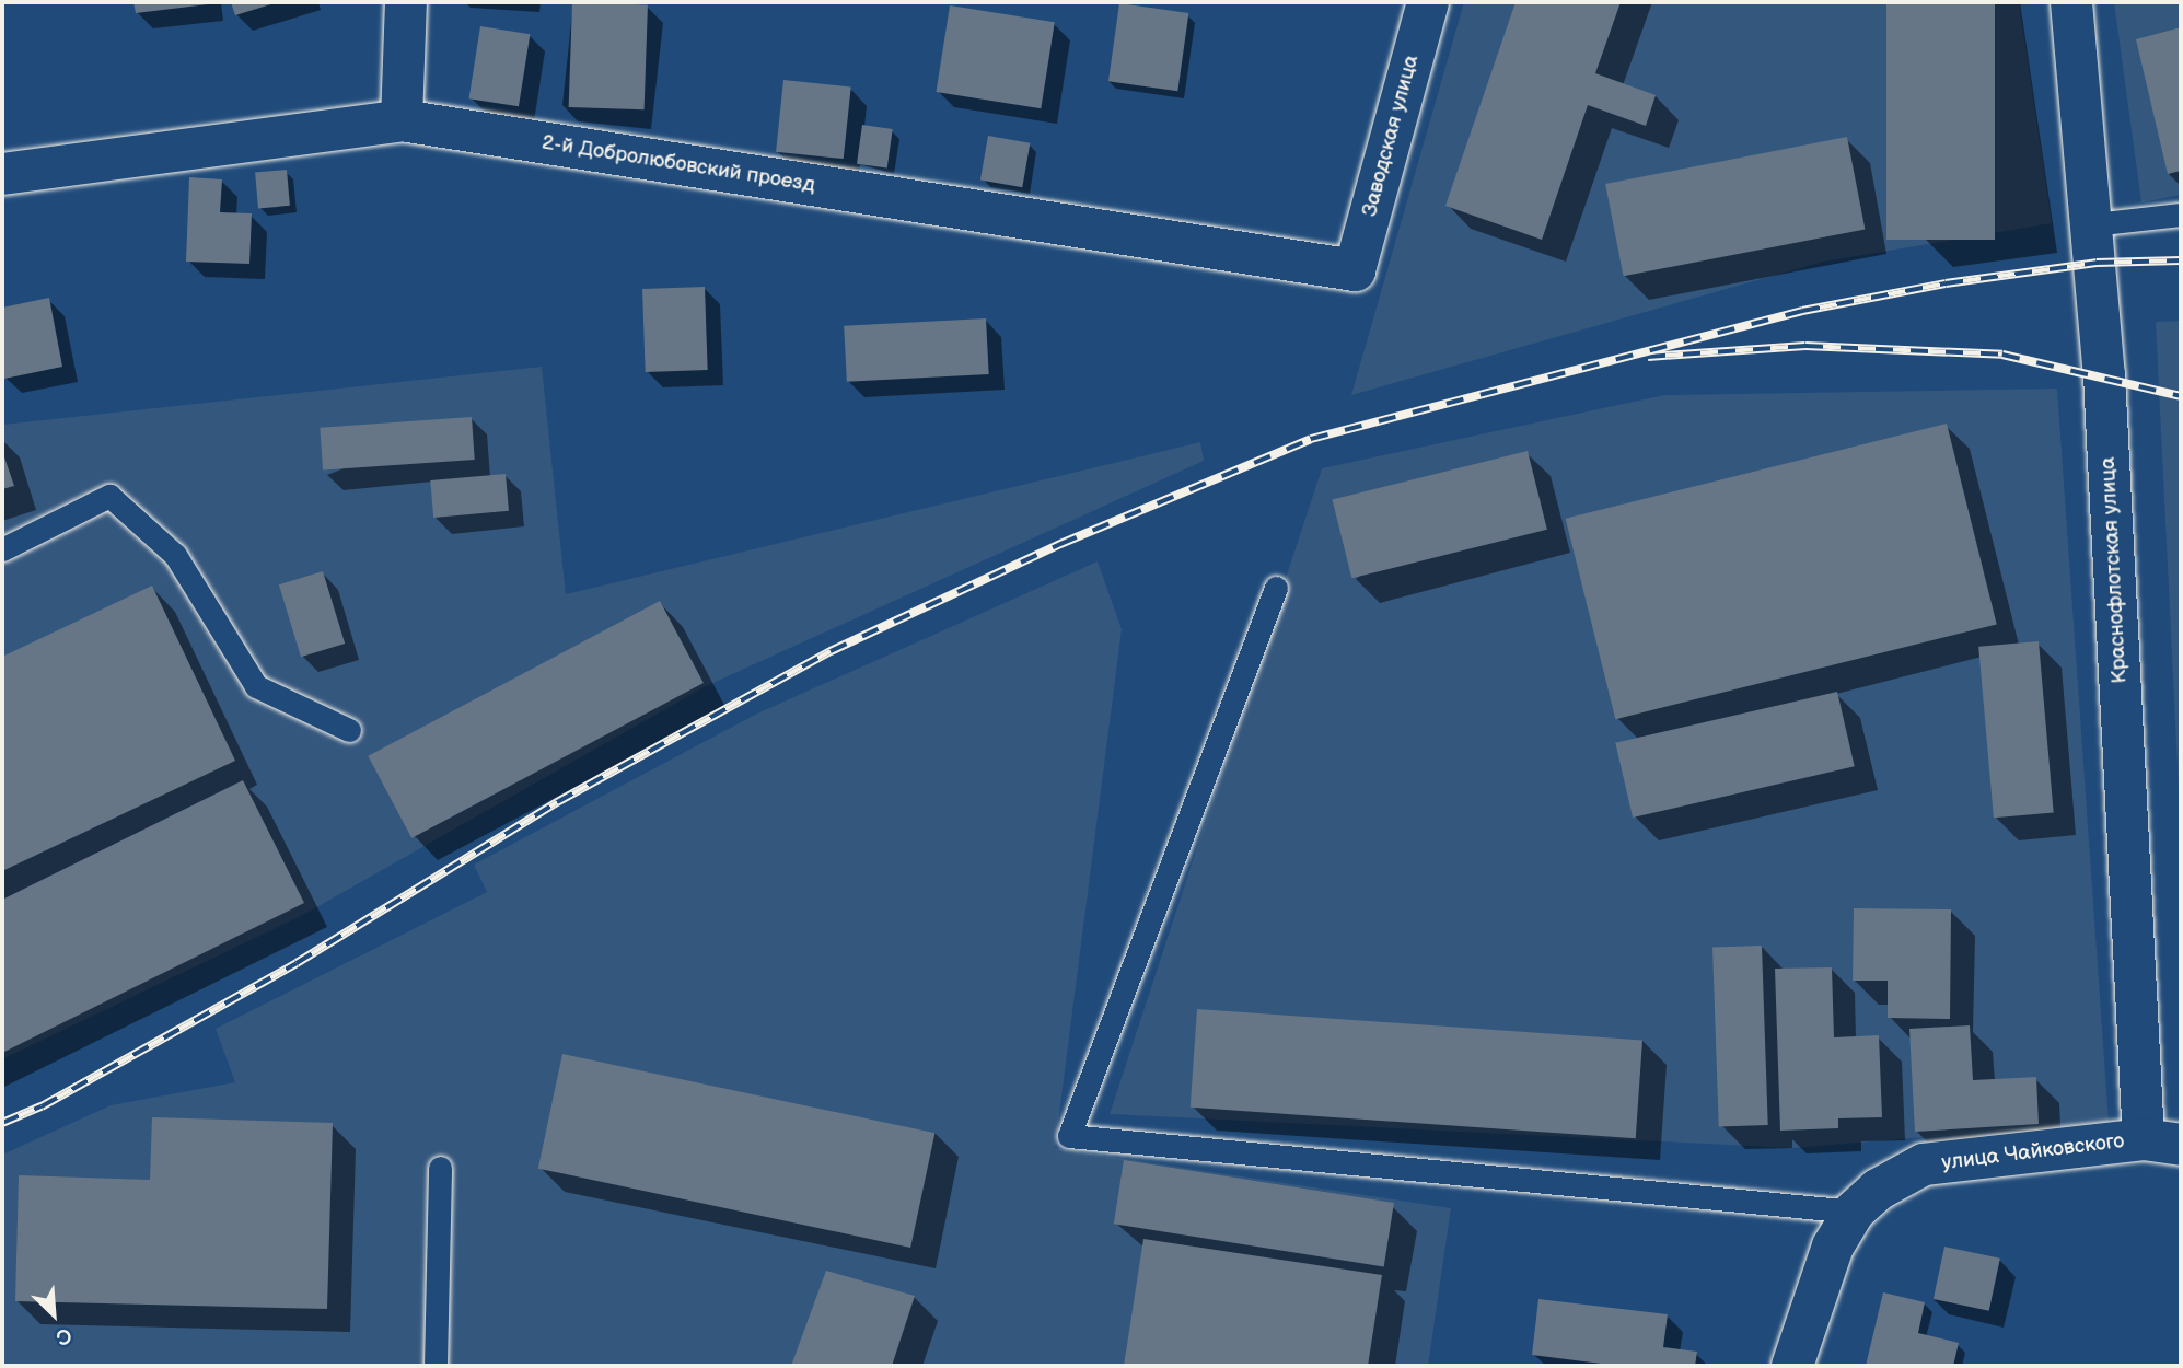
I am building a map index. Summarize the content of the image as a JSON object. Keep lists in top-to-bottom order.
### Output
{
  "streets": {
    "street": [
      "Заводская улица",
      "2-й Добролюбовский проезд",
      "Краснофлотская улица",
      "улица Чайковского"
    ]
  },
  "crossings": [
    ["Заводская улица", "2-й Добролюбовский проезд"],
    ["Краснофлотская улица", "улица Чайковского"]
  ],
  "north": "bottom right"
}
